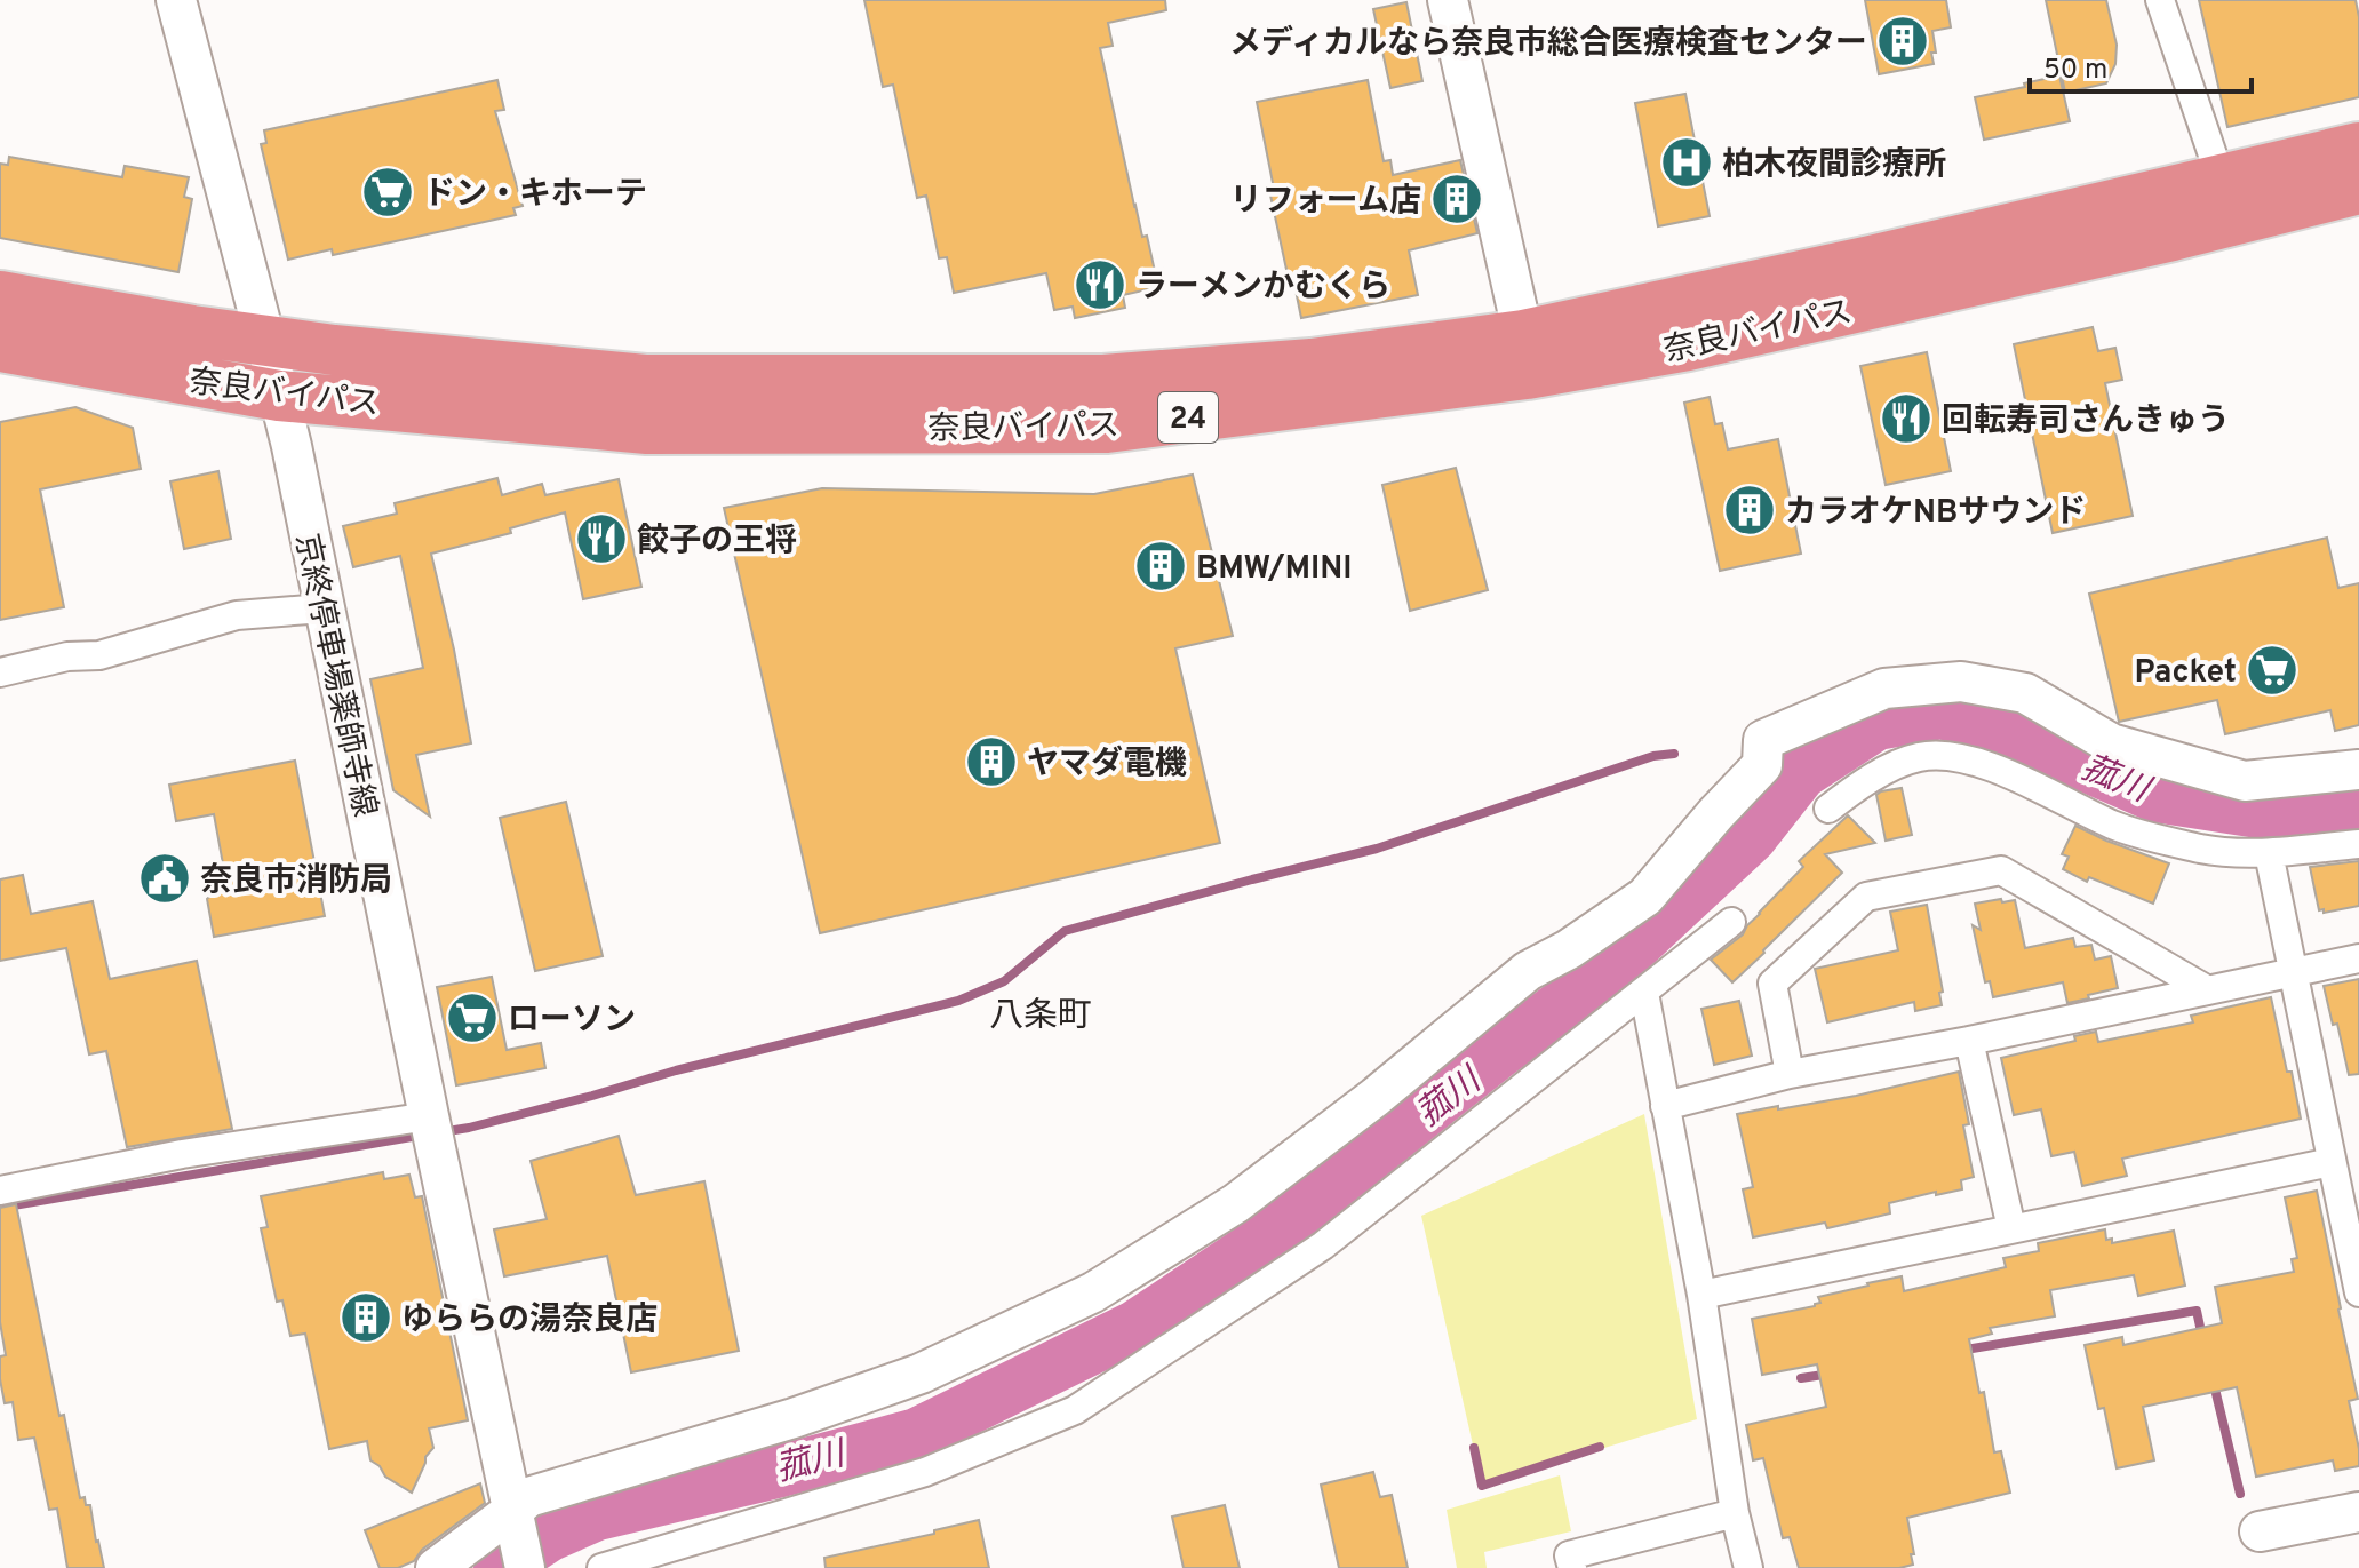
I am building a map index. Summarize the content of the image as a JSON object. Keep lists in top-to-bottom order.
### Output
{
  "streets": {
    "highway": ["奈良バイパス", "24"],
    "street": ["京終停車場薬師寺線"]
  },
  "crossings": [
    ["奈良バイパス", "京終停車場薬師寺線"]
  ],
  "districts": ["八条町"],
  "water": ["菰川"],
  "places": {
    "building": [
      "メディカルなら奈良市総合医療検査センター",
      "リフォーム店",
      "カラオケNBサウンド",
      "BMW/MINI",
      "ヤマダ電機",
      "ゆららの湯奈良店"
    ],
    "hospital": ["柏木夜間診療所"],
    "supermarket": ["ドン・キホーテ", "Packet", "ローソン"],
    "restaurant": ["ラーメンかむくら", "回転寿司さんきゅう", "餃子の王将"],
    "public building": ["奈良市消防局"]
  },
  "scale_bar": "50 m"
}
